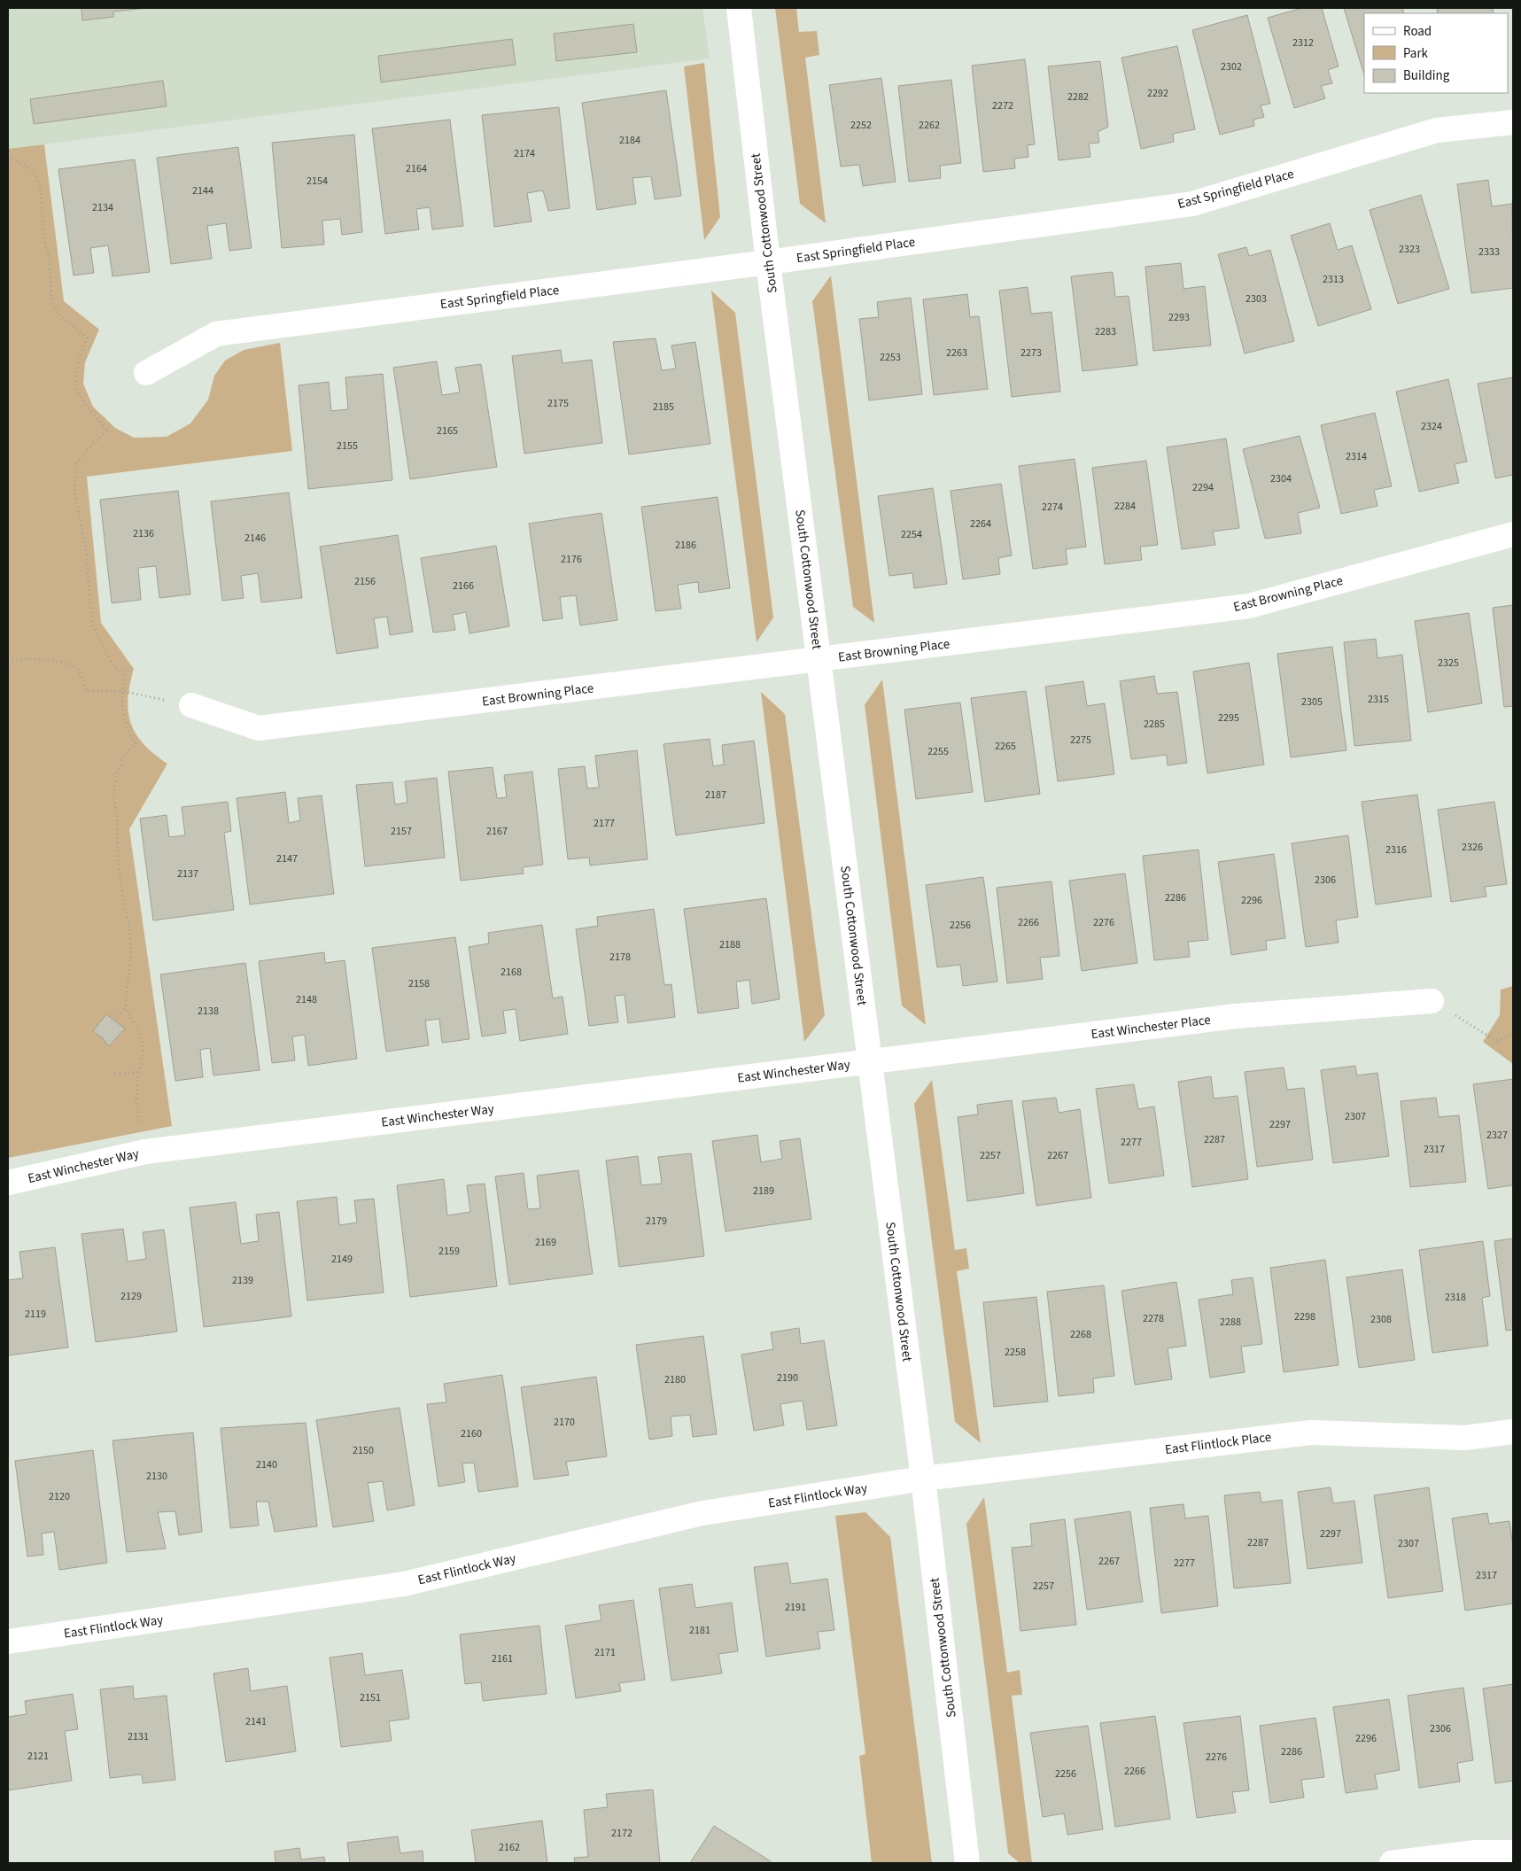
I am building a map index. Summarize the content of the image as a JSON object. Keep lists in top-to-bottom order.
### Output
{
  "streets": {
    "street": [
      "East Springfield Place",
      "South Cottonwood Street",
      "East Browning Place",
      "East Winchester Place",
      "East Winchester Way",
      "East Flintlock Place",
      "East Flintlock Way"
    ]
  },
  "crossings": [
    ["East Springfield Place", "South Cottonwood Street"],
    ["South Cottonwood Street", "East Browning Place"],
    ["South Cottonwood Street", "East Winchester Place"],
    ["South Cottonwood Street", "East Winchester Way"],
    ["South Cottonwood Street", "East Flintlock Place"],
    ["South Cottonwood Street", "East Flintlock Way"],
    ["East Winchester Place", "East Winchester Way"],
    ["East Flintlock Place", "East Flintlock Way"]
  ],
  "house_numbers": [
    "2312",
    "2302",
    "2292",
    "2282",
    "2272",
    "2252",
    "2262",
    "2184",
    "2174",
    "2164",
    "2154",
    "2144",
    "2134",
    "2323",
    "2333",
    "2313",
    "2303",
    "2293",
    "2283",
    "2263",
    "2273",
    "2253",
    "2175",
    "2185",
    "2324",
    "2165",
    "2155",
    "2314",
    "2304",
    "2294",
    "2284",
    "2274",
    "2264",
    "2136",
    "2254",
    "2146",
    "2186",
    "2176",
    "2156",
    "2166",
    "2325",
    "2315",
    "2305",
    "2295",
    "2285",
    "2275",
    "2265",
    "2255",
    "2187",
    "2177",
    "2157",
    "2167",
    "2326",
    "2316",
    "2147",
    "2137",
    "2306",
    "2286",
    "2296",
    "2266",
    "2276",
    "2256",
    "2188",
    "2178",
    "2168",
    "2158",
    "2148",
    "2138",
    "2307",
    "2297",
    "2327",
    "2287",
    "2277",
    "2317",
    "2257",
    "2267",
    "2189",
    "2179",
    "2169",
    "2159",
    "2149",
    "2139",
    "2129",
    "2318",
    "2119",
    "2298",
    "2278",
    "2308",
    "2288",
    "2268",
    "2258",
    "2190",
    "2180",
    "2170",
    "2160",
    "2150",
    "2140",
    "2130",
    "2120",
    "2297",
    "2287",
    "2307",
    "2267",
    "2277",
    "2317",
    "2257",
    "2191",
    "2181",
    "2171",
    "2161",
    "2151",
    "2141",
    "2306",
    "2131",
    "2296",
    "2286",
    "2121",
    "2276",
    "2266",
    "2256",
    "2172",
    "2162"
  ],
  "legend": ["Road", "Park", "Building"]
}
